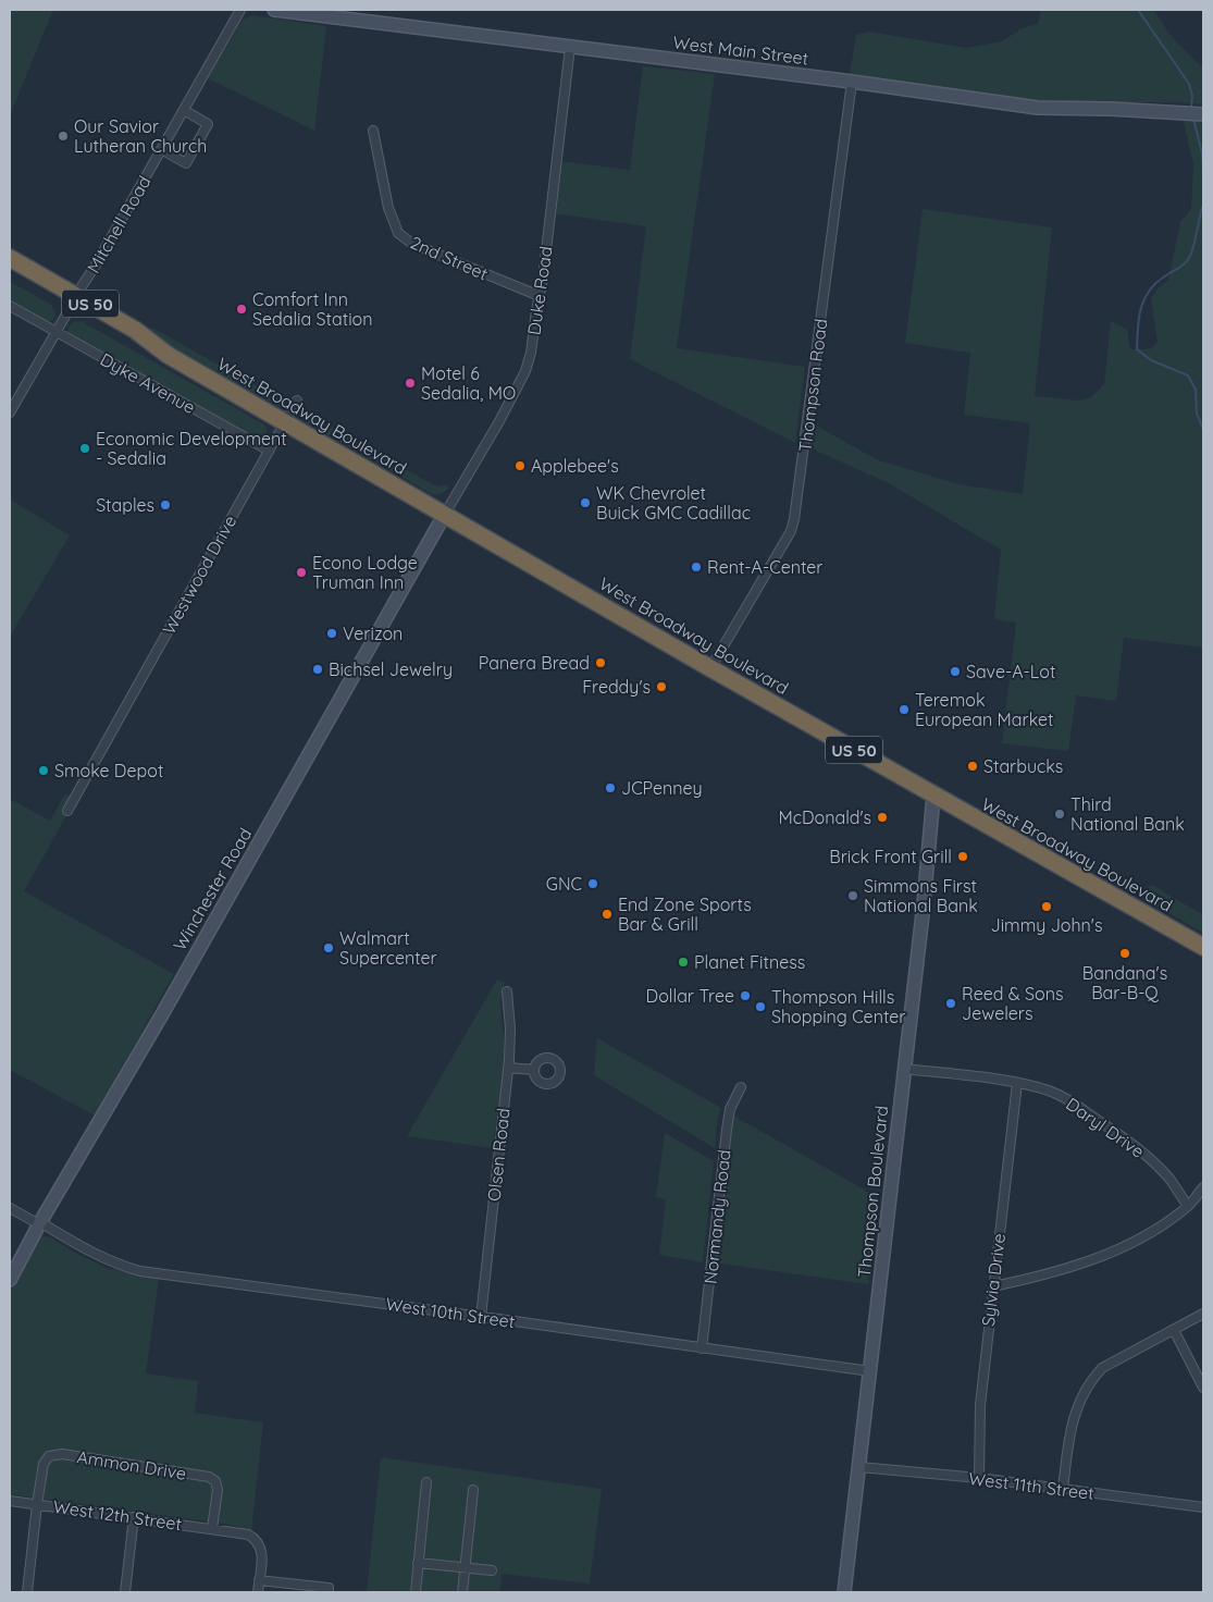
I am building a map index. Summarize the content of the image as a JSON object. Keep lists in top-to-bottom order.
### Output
{
  "streets": {
    "highway": ["US 50", "West Broadway Boulevard"],
    "main road": ["West Main Street", "Winchester Road", "Thompson Boulevard"],
    "street": [
      "Mitchell Road",
      "2nd Street",
      "Duke Road",
      "Dyke Avenue",
      "Thompson Road",
      "Westwood Drive",
      "Daryl Drive",
      "Olsen Road",
      "Normandy Road",
      "Sylvia Drive",
      "West 10th Street",
      "Ammon Drive",
      "West 11th Street",
      "West 12th Street"
    ]
  },
  "crossings": [
    ["West Main Street", "Duke Road"],
    ["West Main Street", "Thompson Road"],
    ["Mitchell Road", "Dyke Avenue"],
    ["Mitchell Road", "West Broadway Boulevard"],
    ["2nd Street", "Duke Road"],
    ["Duke Road", "West Broadway Boulevard"],
    ["Duke Road", "Winchester Road"],
    ["Dyke Avenue", "Westwood Drive"],
    ["Thompson Road", "West Broadway Boulevard"],
    ["West Broadway Boulevard", "Westwood Drive"],
    ["West Broadway Boulevard", "Winchester Road"],
    ["West Broadway Boulevard", "Thompson Boulevard"],
    ["Winchester Road", "West 10th Street"],
    ["Daryl Drive", "Thompson Boulevard"],
    ["Daryl Drive", "Sylvia Drive"],
    ["Olsen Road", "West 10th Street"],
    ["Thompson Boulevard", "West 10th Street"],
    ["Thompson Boulevard", "West 11th Street"],
    ["Normandy Road", "West 10th Street"],
    ["Sylvia Drive", "West 11th Street"],
    ["Ammon Drive", "West 12th Street"]
  ],
  "places": [
    "Our Savior Lutheran Church",
    "Comfort Inn Sedalia Station",
    "Motel 6 Sedalia, MO",
    "Economic Development - Sedalia",
    "Applebee's",
    "WK Chevrolet Buick GMC Cadillac",
    "Staples",
    "Rent-A-Center",
    "Econo Lodge Truman Inn",
    "Verizon",
    "Panera Bread",
    "Bichsel Jewelry",
    "Save-A-Lot",
    "Freddy's",
    "Teremok European Market",
    "Starbucks",
    "Smoke Depot",
    "JCPenney",
    "Third National Bank",
    "McDonald's",
    "Brick Front Grill",
    "GNC",
    "Simmons First National Bank",
    "Jimmy John's",
    "End Zone Sports Bar & Grill",
    "Walmart Supercenter",
    "Bandana's Bar-B-Q",
    "Planet Fitness",
    "Dollar Tree",
    "Reed & Sons Jewelers",
    "Thompson Hills Shopping Center"
  ]
}
